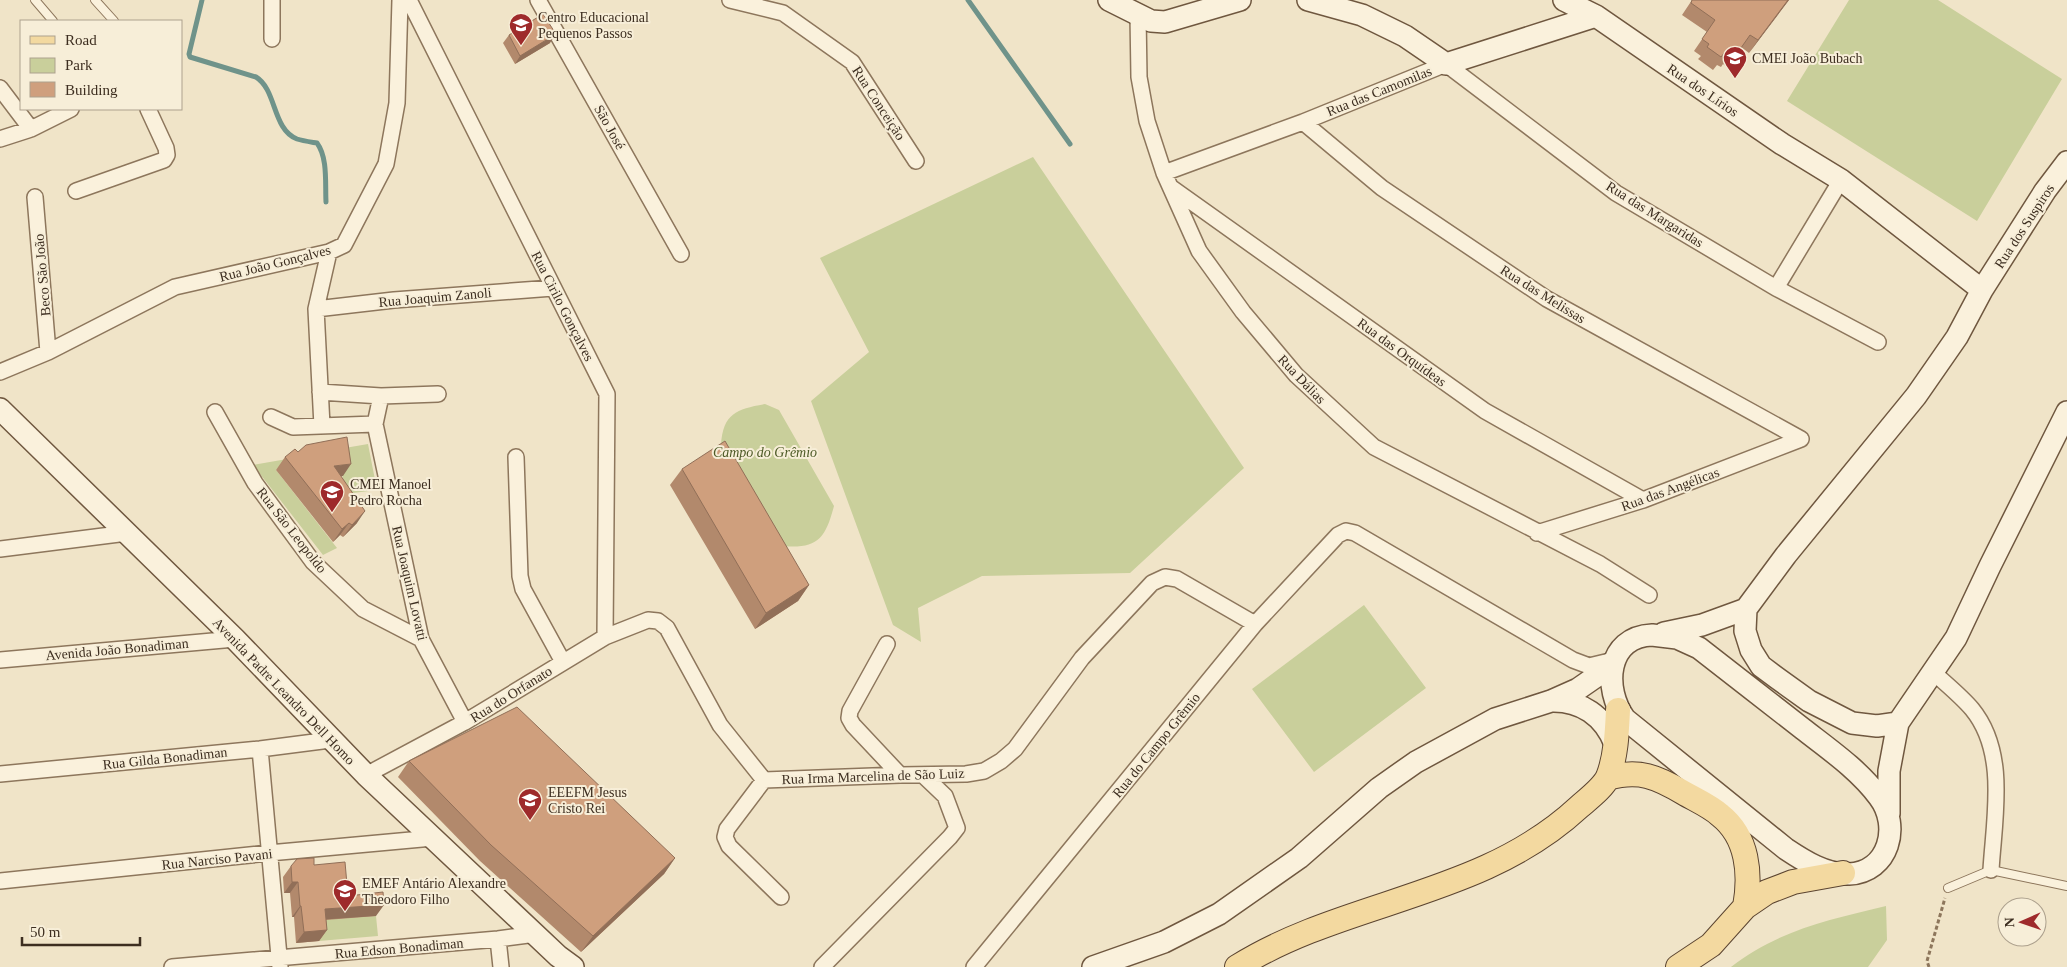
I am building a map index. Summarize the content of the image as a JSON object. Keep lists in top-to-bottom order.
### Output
{
  "streets": {
    "street": [
      "Rua dos Lírios",
      "Rua das Camomilas",
      "Rua Conceição",
      "São José",
      "Rua das Margaridas",
      "Rua dos Suspiros",
      "Rua João Gonçalves",
      "Beco São João",
      "Rua das Melissas",
      "Rua Joaquim Zanoli",
      "Rua Cirilo Gonçalves",
      "Rua das Orquídeas",
      "Rua Dálias",
      "Rua das Angélicas",
      "Rua São Leopoldo",
      "Rua Joaquim Lovatti",
      "Avenida João Bonadiman",
      "Avenida Padre Leandro Dell Homo",
      "Rua do Orfanato",
      "Rua do Campo Grêmio",
      "Rua Gilda Bonadiman",
      "Rua Irma Marcelina de São Luiz",
      "Rua Narciso Pavani",
      "Rua Edson Bonadiman"
    ]
  },
  "crossings": [
    ["Rua dos Lírios", "Rua das Camomilas"],
    ["Rua dos Lírios", "Rua dos Suspiros"],
    ["Rua das Camomilas", "Rua das Margaridas"],
    ["Rua das Camomilas", "Rua das Melissas"],
    ["Rua das Camomilas", "Rua Dálias"],
    ["Rua João Gonçalves", "Beco São João"],
    ["Rua das Melissas", "Rua das Angélicas"],
    ["Rua Joaquim Zanoli", "Rua Cirilo Gonçalves"],
    ["Rua Cirilo Gonçalves", "Rua do Orfanato"],
    ["Rua das Orquídeas", "Rua Dálias"],
    ["Rua das Orquídeas", "Rua das Angélicas"],
    ["Rua Dálias", "Rua das Angélicas"],
    ["Rua São Leopoldo", "Rua Joaquim Lovatti"],
    ["Rua Joaquim Lovatti", "Rua do Orfanato"],
    ["Avenida João Bonadiman", "Avenida Padre Leandro Dell Homo"],
    ["Avenida Padre Leandro Dell Homo", "Rua do Orfanato"],
    ["Avenida Padre Leandro Dell Homo", "Rua Gilda Bonadiman"],
    ["Avenida Padre Leandro Dell Homo", "Rua Narciso Pavani"],
    ["Avenida Padre Leandro Dell Homo", "Rua Edson Bonadiman"],
    ["Rua do Orfanato", "Rua Irma Marcelina de São Luiz"],
    ["Rua do Campo Grêmio", "Rua Irma Marcelina de São Luiz"]
  ],
  "parks": ["Campo do Grêmio"],
  "places": {
    "school or university": [
      "Centro Educacional Pequenos Passos",
      "CMEI João Bubach",
      "CMEI Manoel Pedro Rocha",
      "EEEFM Jesus Cristo Rei",
      "EMEF Antário Alexandre Theodoro Filho"
    ]
  },
  "legend": ["Road", "Park", "Building"],
  "scale_bar": "50 m",
  "north": "left"
}
